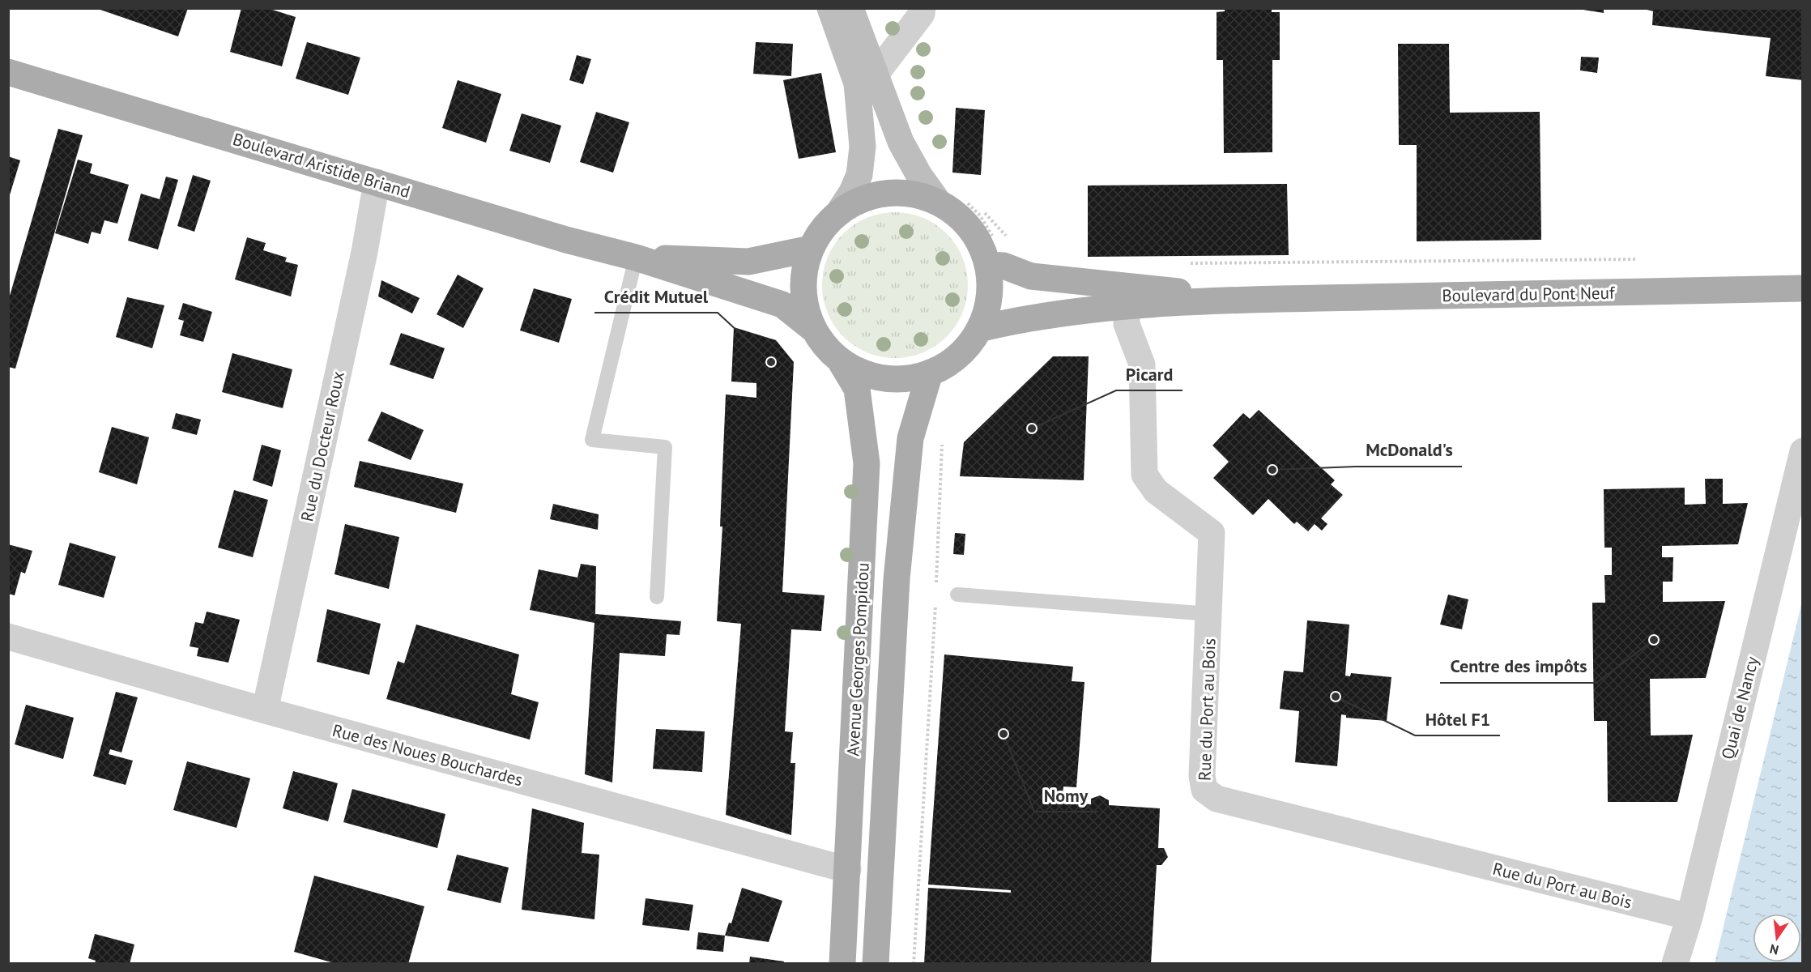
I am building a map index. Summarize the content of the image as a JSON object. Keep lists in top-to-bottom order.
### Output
{
  "streets": {
    "main road": ["Boulevard Aristide Briand", "Boulevard du Pont Neuf", "Avenue Georges Pompidou"],
    "street": [
      "Rue du Docteur Roux",
      "Quai de Nancy",
      "Rue du Port au Bois",
      "Rue des Noues Bouchardes"
    ]
  },
  "crossings": [
    ["Boulevard Aristide Briand", "Rue du Docteur Roux"],
    ["Rue du Docteur Roux", "Rue des Noues Bouchardes"],
    ["Avenue Georges Pompidou", "Rue des Noues Bouchardes"],
    ["Quai de Nancy", "Rue du Port au Bois"]
  ],
  "places": [
    "Crédit Mutuel",
    "Picard",
    "McDonald's",
    "Centre des impôts",
    "Hôtel F1",
    "Nomy"
  ],
  "north": "bottom"
}
